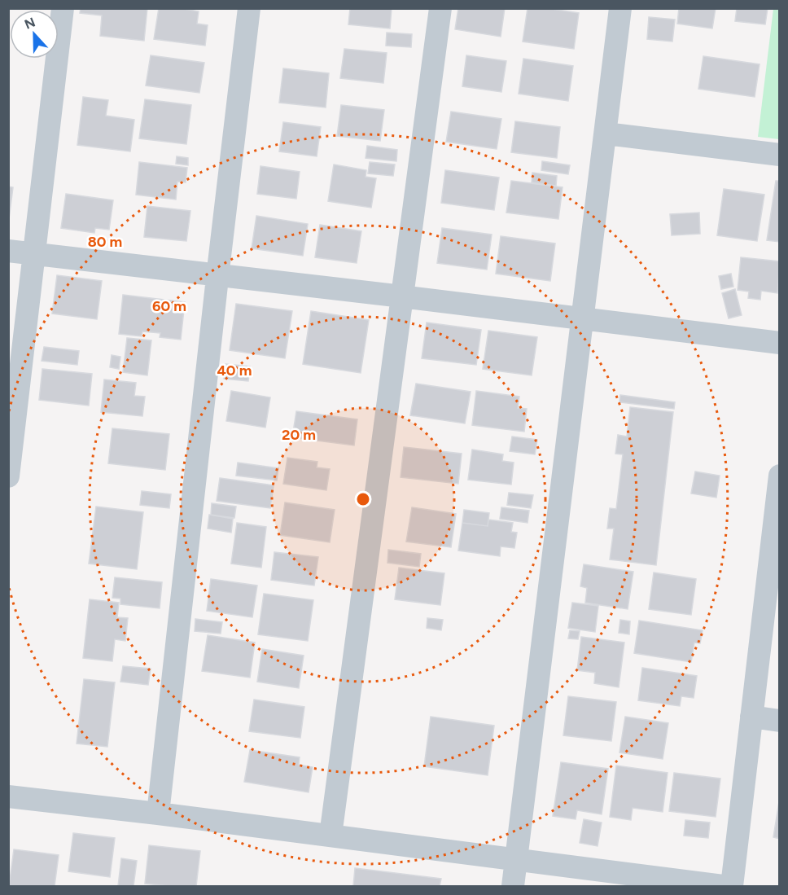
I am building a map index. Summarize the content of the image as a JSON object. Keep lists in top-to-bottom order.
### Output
{
  "north": "top",
  "rings": [
    "80 m",
    "60 m",
    "40 m",
    "20 m"
  ]
}
